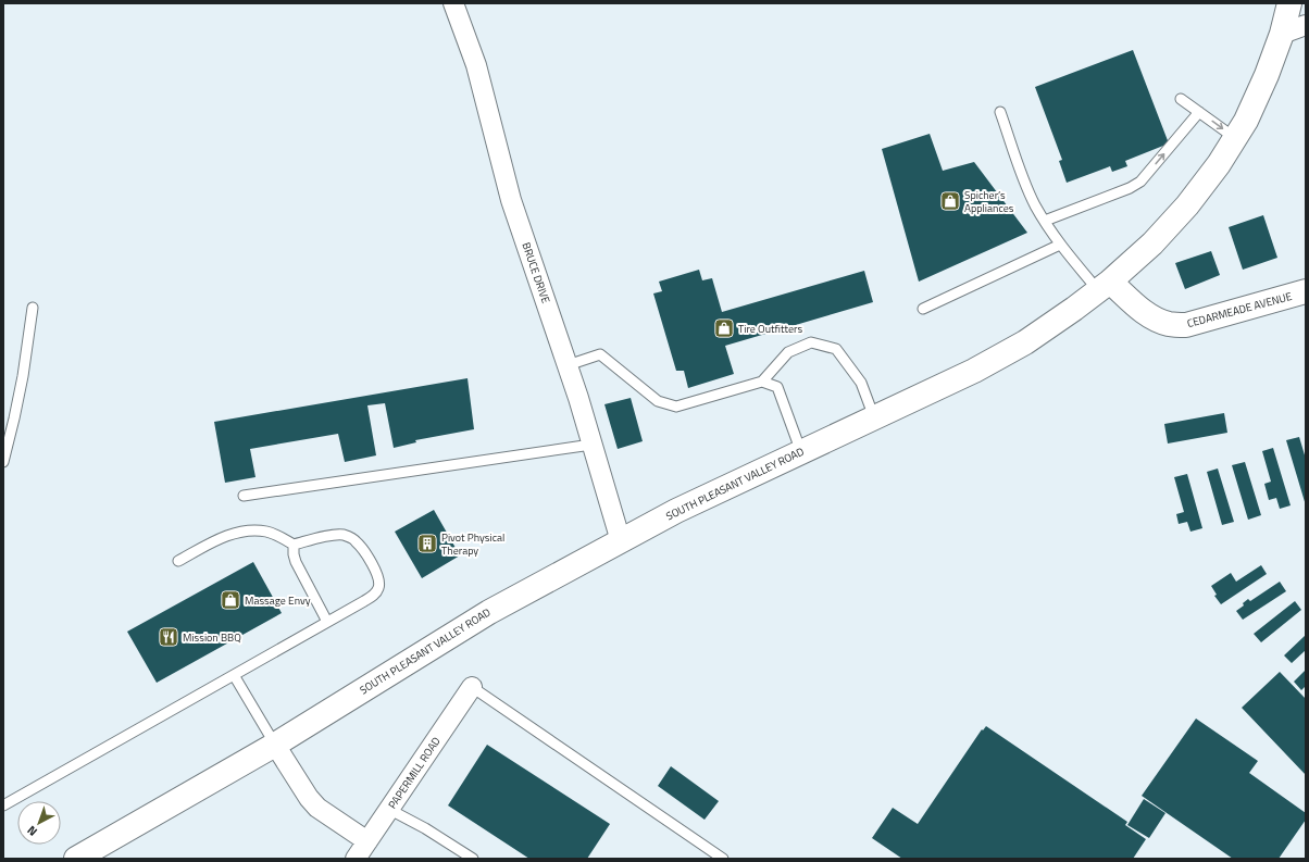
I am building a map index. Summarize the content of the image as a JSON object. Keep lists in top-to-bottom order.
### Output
{
  "streets": {
    "street": [
      "BRUCE DRIVE",
      "CEDARMEADE AVENUE",
      "SOUTH PLEASANT VALLEY ROAD",
      "PAPERMILL ROAD"
    ]
  },
  "crossings": [
    ["BRUCE DRIVE", "SOUTH PLEASANT VALLEY ROAD"],
    ["CEDARMEADE AVENUE", "SOUTH PLEASANT VALLEY ROAD"]
  ],
  "places": {
    "shop": ["Spicher’s Appliances", "Tire Outfitters", "Massage Envy"],
    "building": ["Pivot Physical Therapy"],
    "restaurant": ["Mission BBQ"]
  },
  "north": "bottom left"
}
